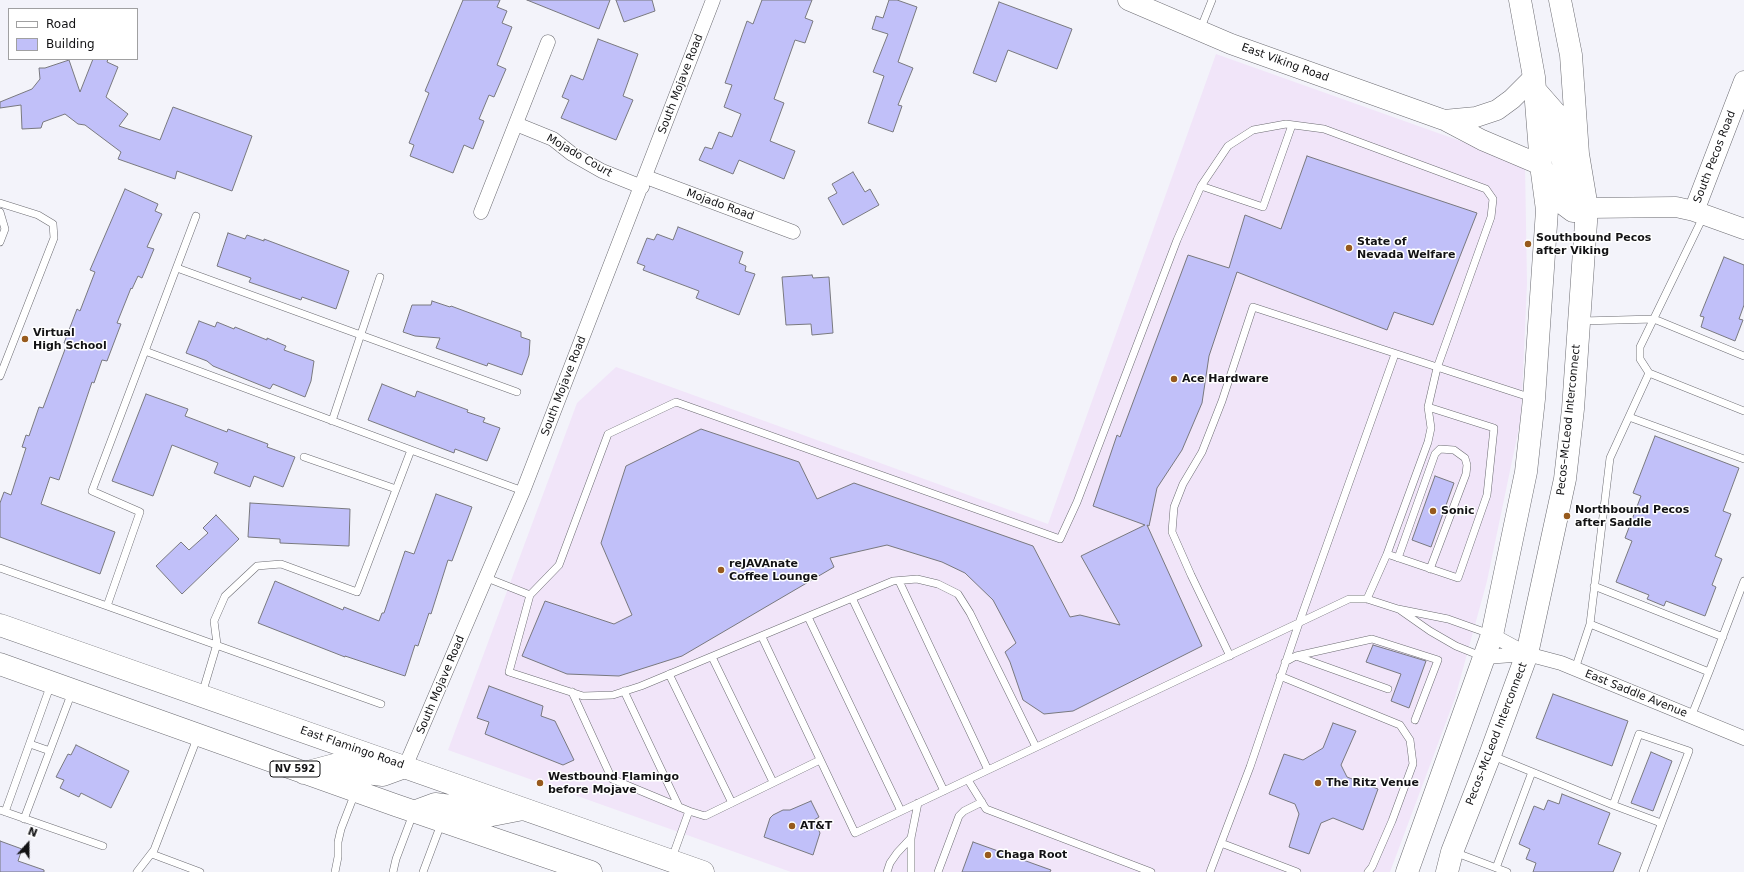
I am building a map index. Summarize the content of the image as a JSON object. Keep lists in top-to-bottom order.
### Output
{
  "streets": {
    "main road": ["Pecos–McLeod Interconnect", "East Flamingo Road", "NV 592"],
    "street": [
      "East Viking Road",
      "South Mojave Road",
      "Mojado Court",
      "South Pecos Road",
      "Mojado Road",
      "East Saddle Avenue"
    ]
  },
  "crossings": [
    ["South Mojave Road", "Mojado Court"],
    ["South Mojave Road", "Mojado Road"],
    ["South Mojave Road", "East Flamingo Road"],
    ["Mojado Court", "Mojado Road"],
    ["Pecos–McLeod Interconnect", "East Saddle Avenue"]
  ],
  "places": [
    "Southbound Pecos after Viking",
    "State of Nevada Welfare",
    "Virtual High School",
    "Ace Hardware",
    "Sonic",
    "Northbound Pecos after Saddle",
    "reJAVAnate Coffee Lounge",
    "Westbound Flamingo before Mojave",
    "The Ritz Venue",
    "AT&T",
    "Chaga Root"
  ],
  "legend": ["Road", "Building"],
  "north": "top"
}
